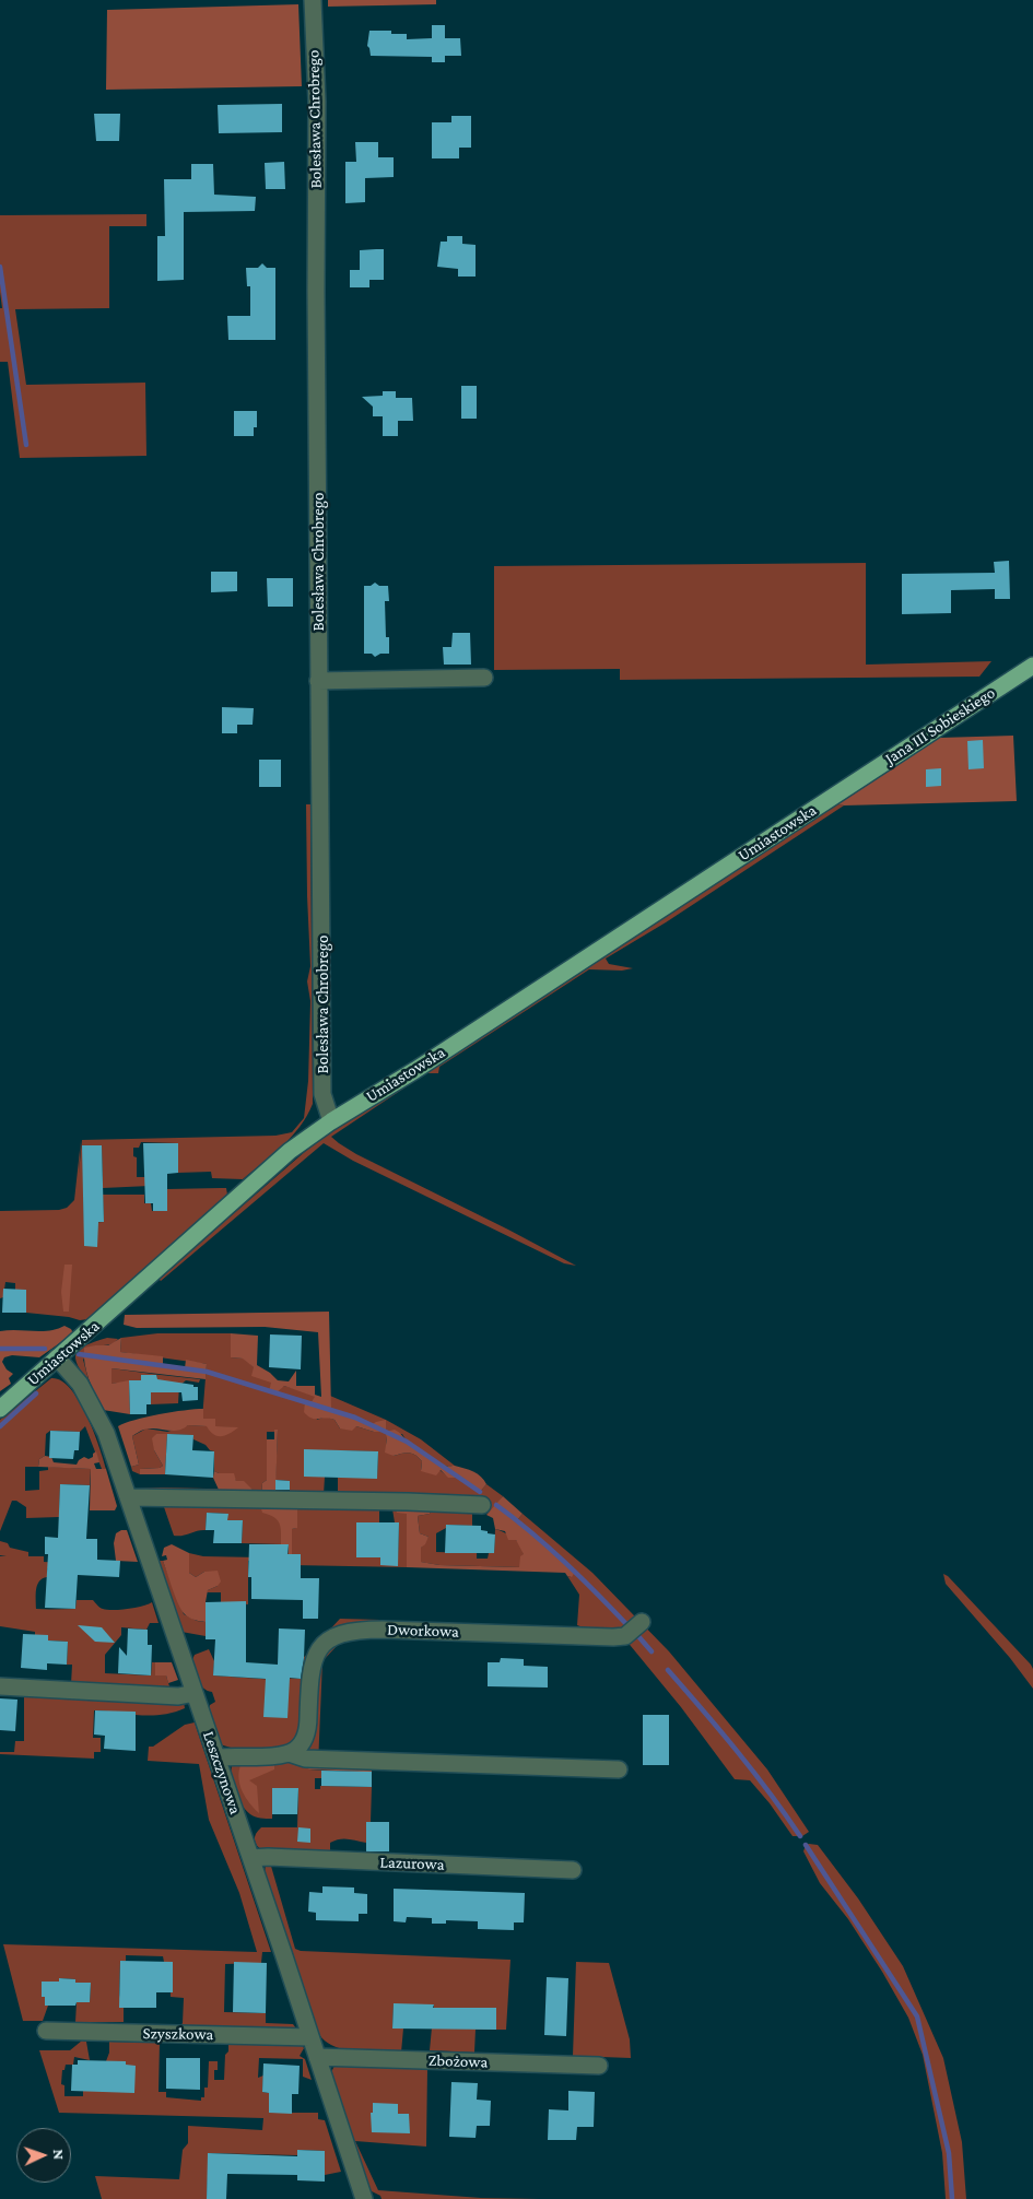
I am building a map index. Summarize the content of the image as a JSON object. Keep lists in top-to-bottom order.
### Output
{
  "streets": {
    "main road": ["Jana III Sobieskiego", "Umiastowska"],
    "street": [
      "Bolesława Chrobrego",
      "Dworkowa",
      "Leszczynowa",
      "Lazurowa",
      "Szyszkowa",
      "Zbożowa"
    ]
  },
  "crossings": [
    ["Bolesława Chrobrego", "Umiastowska"],
    ["Jana III Sobieskiego", "Umiastowska"],
    ["Umiastowska", "Leszczynowa"],
    ["Leszczynowa", "Lazurowa"],
    ["Leszczynowa", "Szyszkowa"],
    ["Leszczynowa", "Zbożowa"]
  ],
  "north": "right"
}
